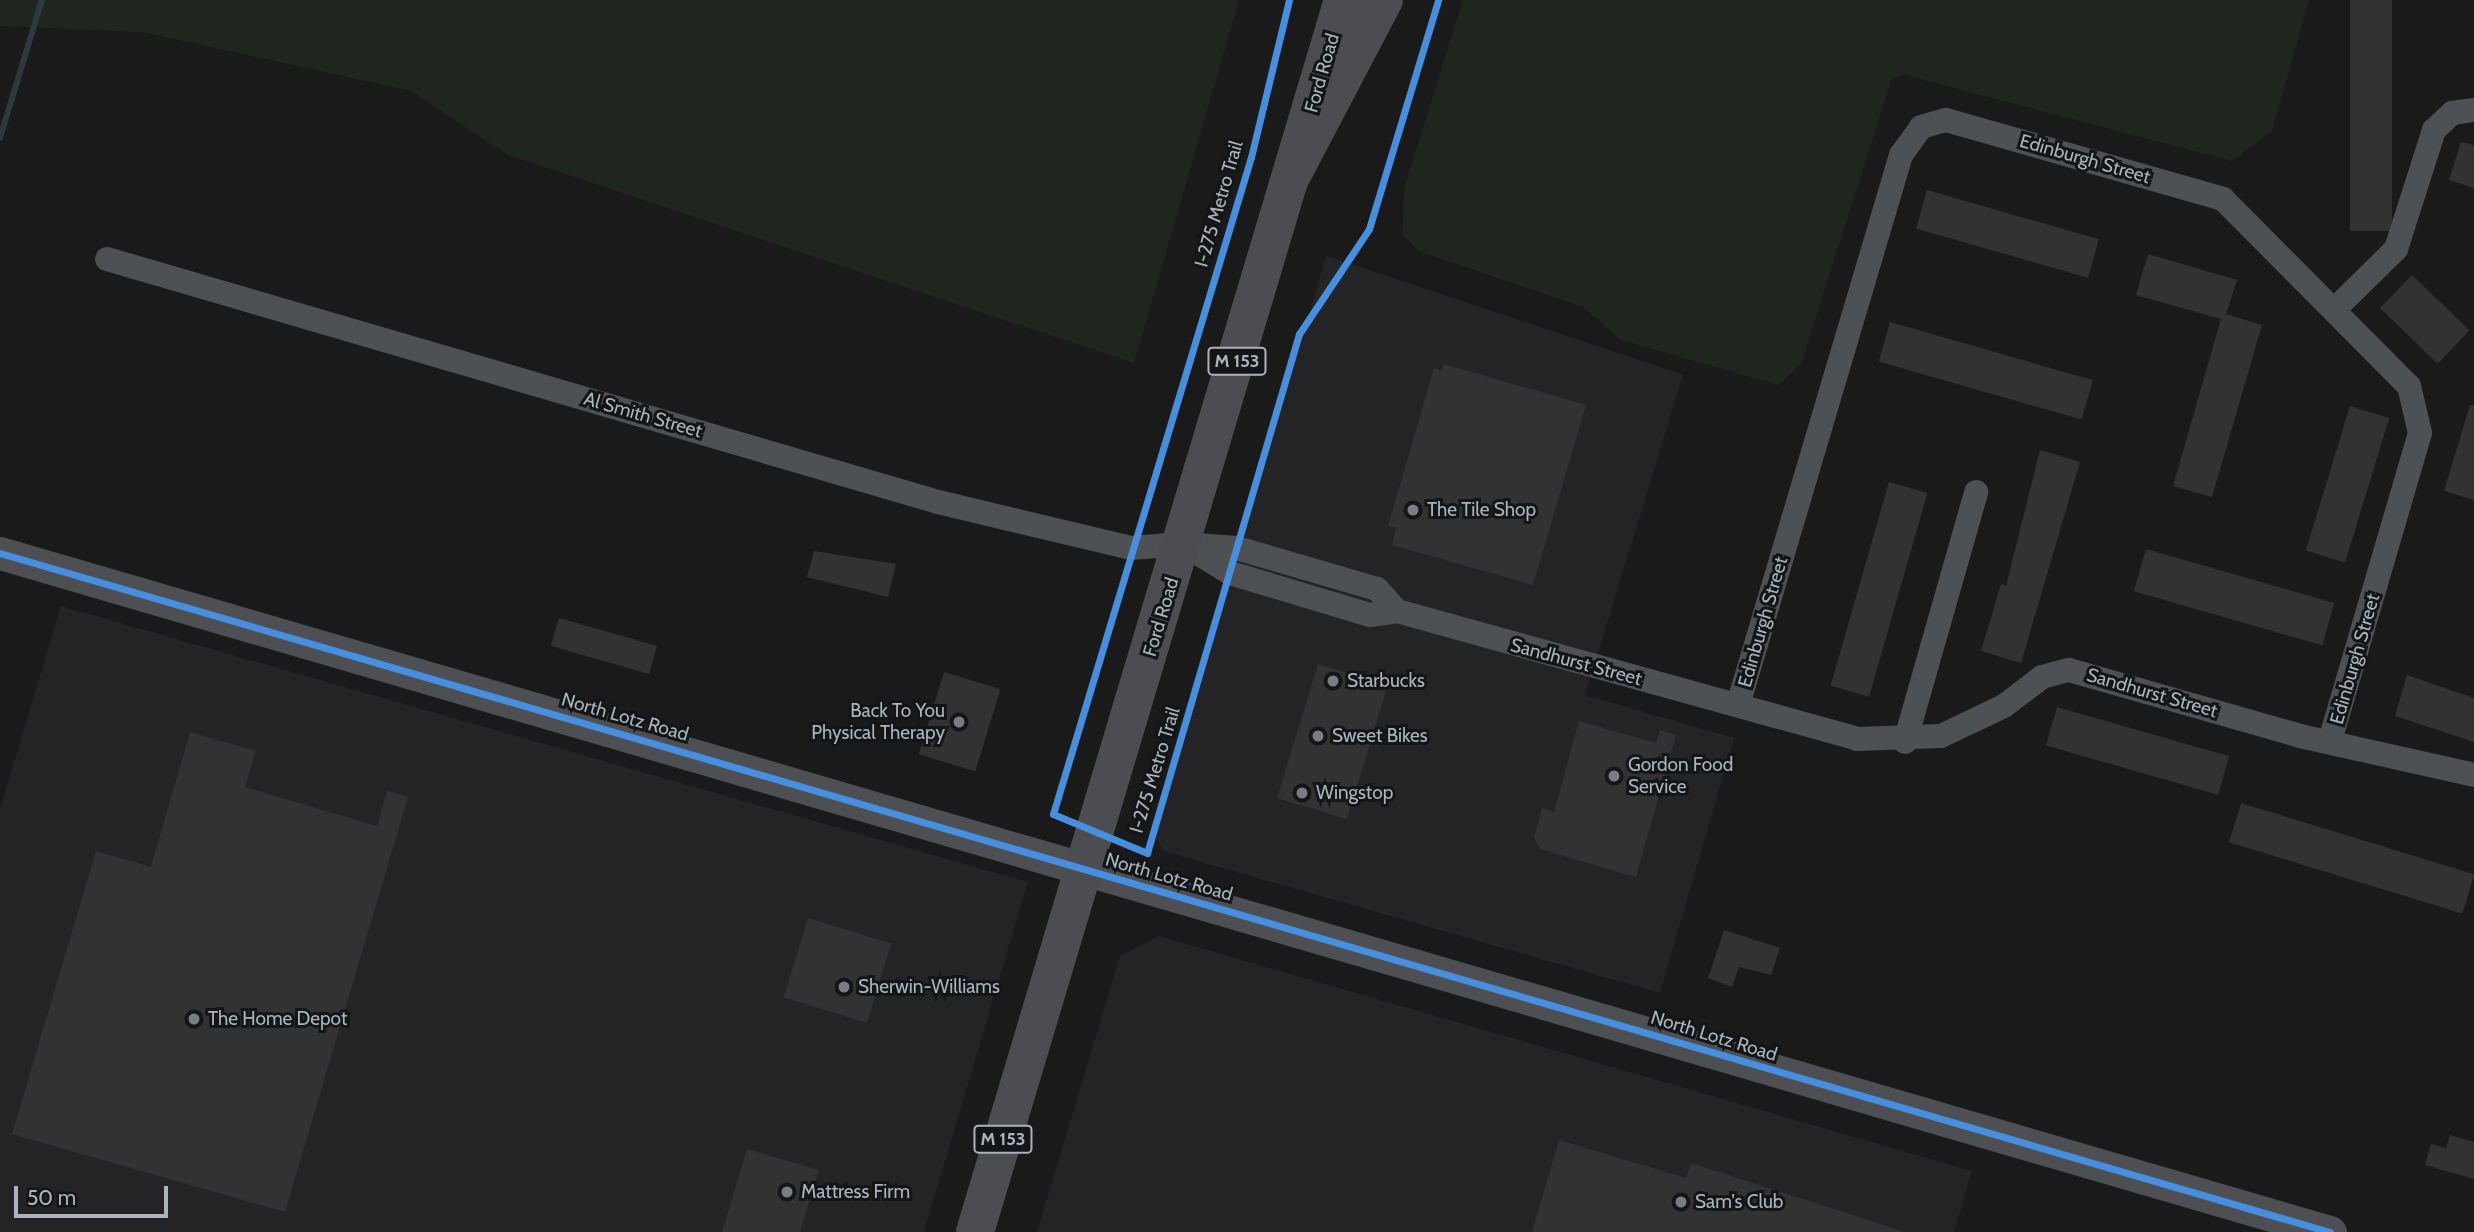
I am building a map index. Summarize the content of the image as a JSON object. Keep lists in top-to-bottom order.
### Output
{
  "streets": {
    "main road": ["Ford Road", "M 153"],
    "street": [
      "Edinburgh Street",
      "Al Smith Street",
      "Sandhurst Street",
      "North Lotz Road"
    ],
    "cycle path": ["I-275 Metro Trail"]
  },
  "crossings": [
    ["Ford Road", "Al Smith Street"],
    ["Ford Road", "Sandhurst Street"],
    ["Ford Road", "North Lotz Road"],
    ["Edinburgh Street", "Sandhurst Street"],
    ["Al Smith Street", "Sandhurst Street"]
  ],
  "places": [
    "The Tile Shop",
    "Starbucks",
    "Back To You Physical Therapy",
    "Sweet Bikes",
    "Gordon Food Service",
    "Wingstop",
    "Sherwin-Williams",
    "The Home Depot",
    "Mattress Firm",
    "Sam's Club"
  ],
  "scale_bar": "50 m"
}
